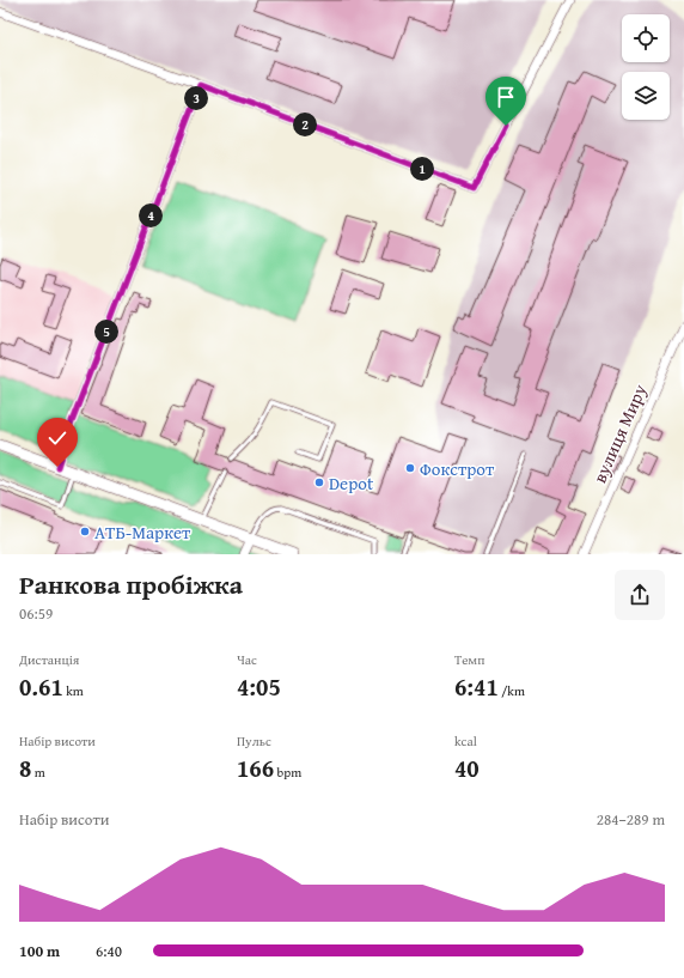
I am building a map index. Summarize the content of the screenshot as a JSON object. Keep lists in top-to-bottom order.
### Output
{
  "streets": {
    "street": ["вулиця Миру"]
  },
  "places": ["Фокстрот", "Depot", "АТБ-Маркет"],
  "page": {
    "pins": [
      "3",
      "2",
      "1",
      "4",
      "5"
    ],
    "heading": ["Ранкова пробіжка", "06:59"],
    "stats": [
      ["Дистанція", "0.61 km"],
      ["Час", "4:05"],
      ["Темп", "6:41 /km"],
      ["Набір висоти", "8 m"],
      ["Пульс", "166 bpm"],
      ["kcal", "40"]
    ],
    "chart": ["Набір висоти", "284–289 m"],
    "list": [
      {
        "name": "100 m",
        "note": "6:40"
      }
    ]
  }
}
